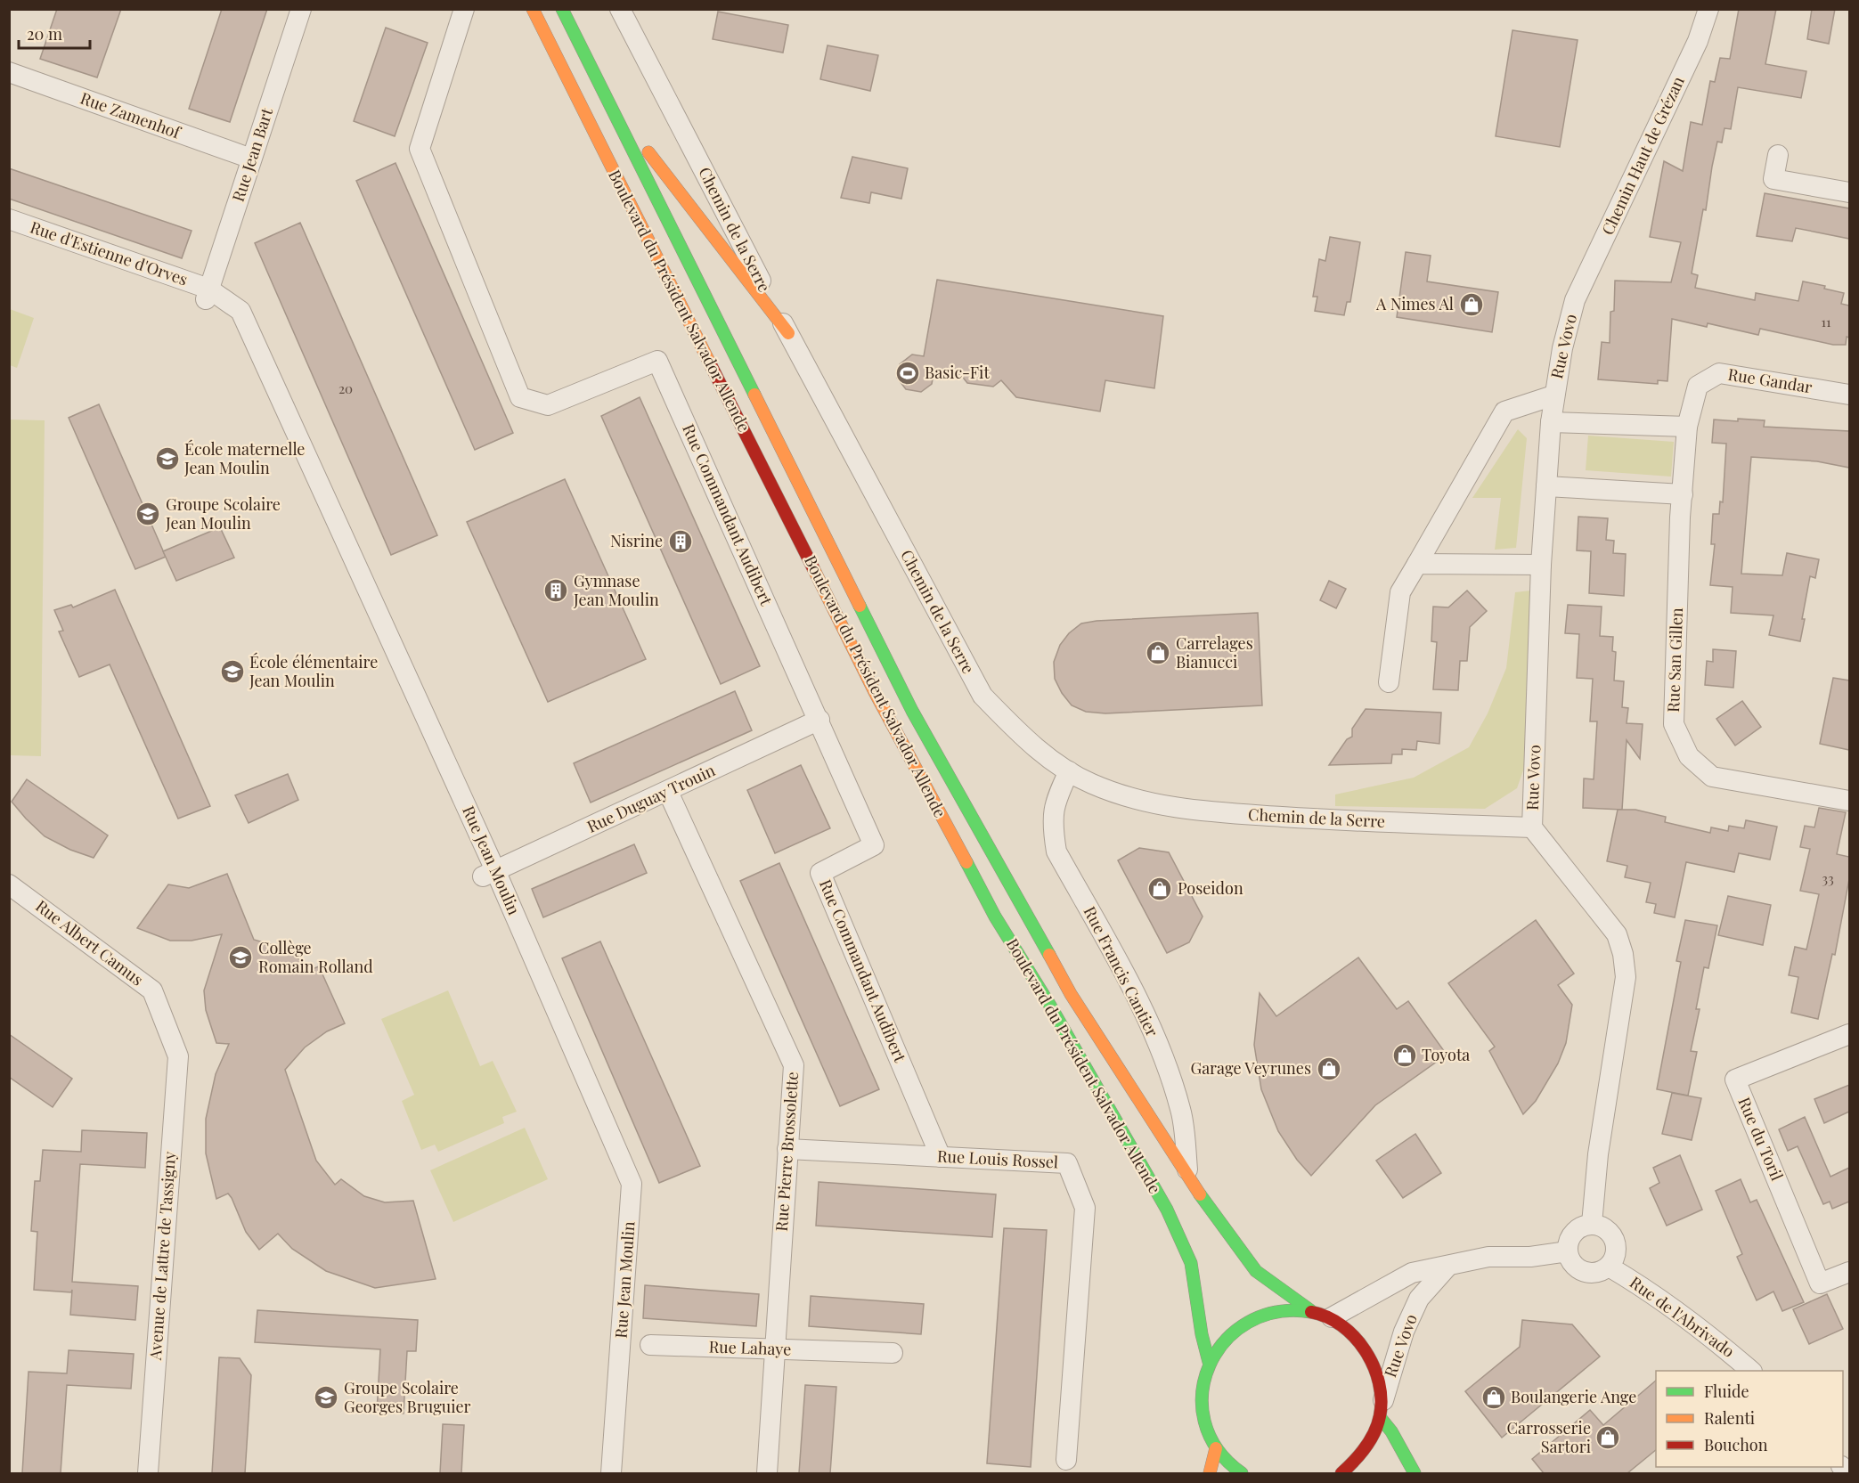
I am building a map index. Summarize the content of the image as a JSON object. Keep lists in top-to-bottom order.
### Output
{
  "streets": {
    "main road": ["Boulevard du Président Salvador Allende"],
    "street": [
      "Rue Zamenhof",
      "Rue Jean Bart",
      "Chemin Haut de Grézan",
      "Chemin de la Serre",
      "Rue d'Estienne d'Orves",
      "Rue Vovo",
      "Rue Gandar",
      "Rue Commandant Audibert",
      "Rue San Gillen",
      "Rue Duguay Trouin",
      "Rue Jean Moulin",
      "Rue Albert Camus",
      "Rue Francis Cantier",
      "Rue du Toril",
      "Rue Pierre Brossolette",
      "Rue Louis Rossel",
      "Avenue de Lattre de Tassigny",
      "Rue de l'Abrivado",
      "Rue Lahaye"
    ]
  },
  "crossings": [
    ["Rue Zamenhof", "Rue Jean Bart"],
    ["Rue Jean Bart", "Rue d'Estienne d'Orves"],
    ["Rue Jean Bart", "Rue Jean Moulin"],
    ["Chemin Haut de Grézan", "Rue Vovo"],
    ["Chemin de la Serre", "Rue Vovo"],
    ["Chemin de la Serre", "Rue Francis Cantier"],
    ["Rue d'Estienne d'Orves", "Rue Jean Moulin"],
    ["Boulevard du Président Salvador Allende", "Rue Francis Cantier"],
    ["Rue Vovo", "Rue de l'Abrivado"],
    ["Rue Gandar", "Rue San Gillen"],
    ["Rue Commandant Audibert", "Rue Duguay Trouin"],
    ["Rue Commandant Audibert", "Rue Louis Rossel"],
    ["Rue Duguay Trouin", "Rue Jean Moulin"],
    ["Rue Duguay Trouin", "Rue Pierre Brossolette"],
    ["Rue Albert Camus", "Avenue de Lattre de Tassigny"],
    ["Rue Pierre Brossolette", "Rue Louis Rossel"],
    ["Rue Pierre Brossolette", "Rue Lahaye"]
  ],
  "places": {
    "shop": [
      "A Nimes Al",
      "Carrelages Bianucci",
      "Poseidon",
      "Toyota",
      "Garage Veyrunes",
      "Boulangerie Ange",
      "Carrosserie Sartori"
    ],
    "sports": ["Basic-Fit"],
    "school or university": [
      "École maternelle Jean Moulin",
      "Groupe Scolaire Jean Moulin",
      "École élémentaire Jean Moulin",
      "Collège Romain Rolland",
      "Groupe Scolaire Georges Bruguier"
    ],
    "building": ["Nisrine", "Gymnase Jean Moulin"]
  },
  "house_numbers": ["11", "20", "33"],
  "legend": ["Fluide", "Ralenti", "Bouchon"],
  "scale_bar": "20 m"
}
